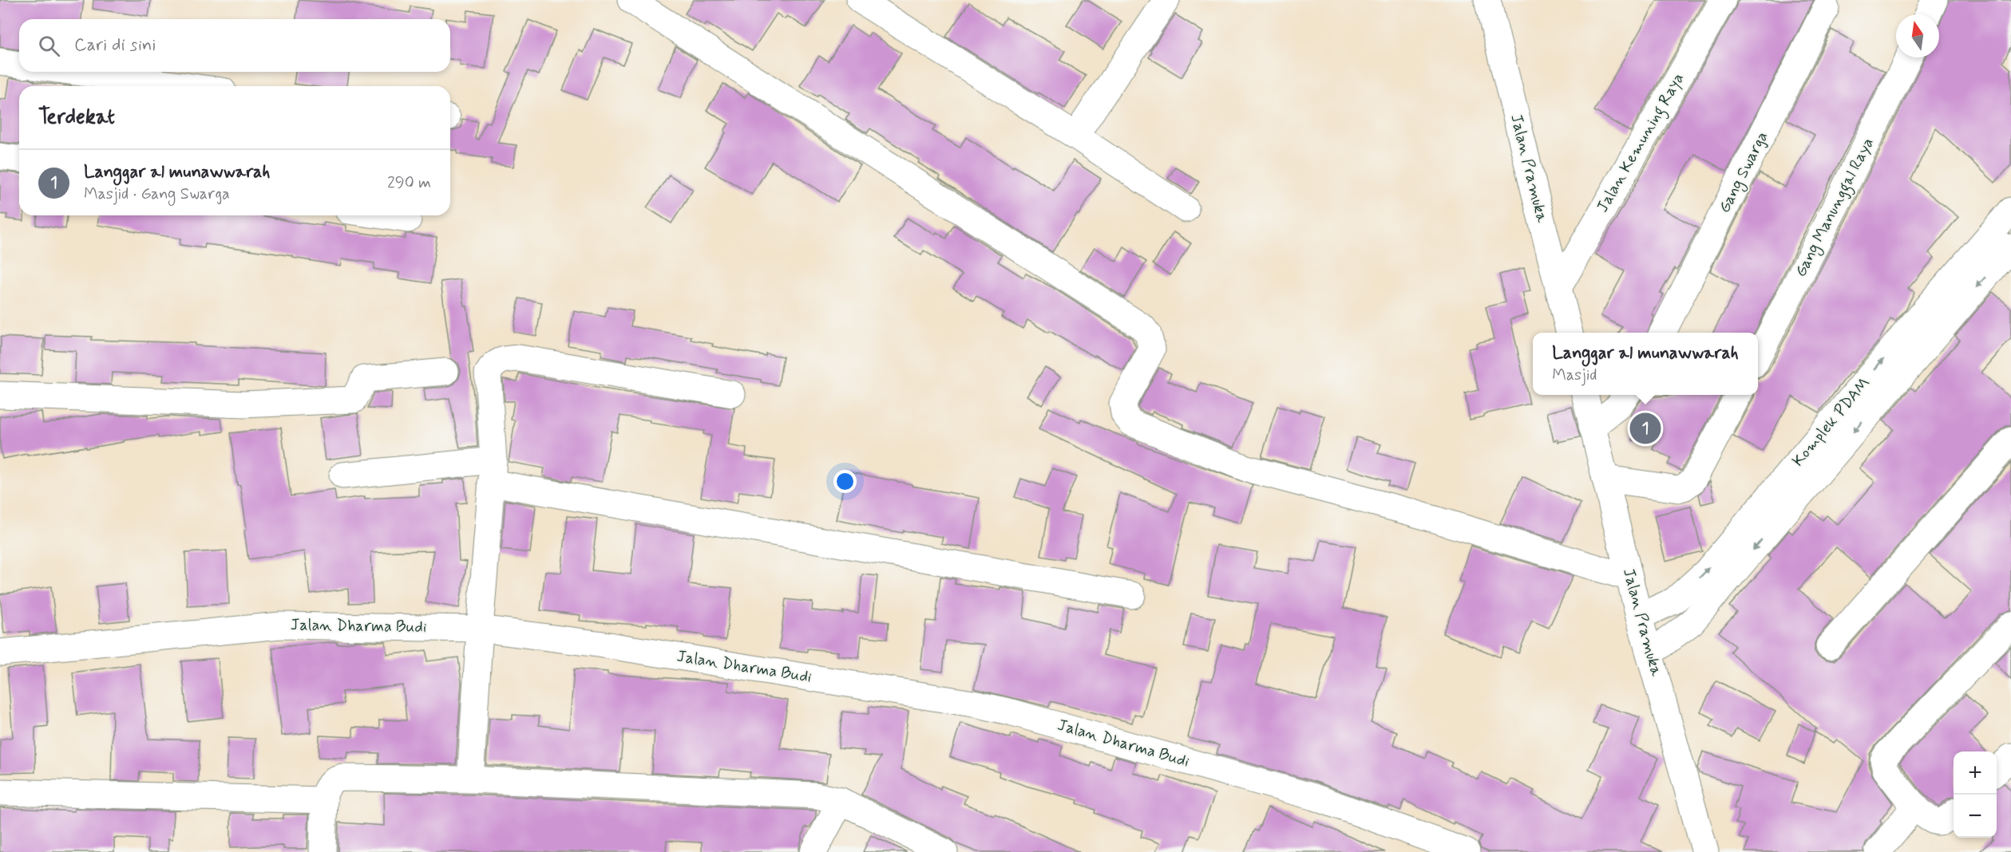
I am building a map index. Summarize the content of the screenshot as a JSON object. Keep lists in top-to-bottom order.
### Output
{
  "streets": {
    "street": [
      "Jalan Kemuning Raya",
      "Jalan Pramuka",
      "Gang Swarga",
      "Gang Manunggal Raya",
      "Komplek PDAM",
      "Jalan Dharma Budi"
    ]
  },
  "crossings": [
    ["Jalan Kemuning Raya", "Jalan Pramuka"],
    ["Jalan Pramuka", "Komplek PDAM"]
  ],
  "north": "top",
  "page": {
    "search": "Cari di sini",
    "heading": "Terdekat",
    "list": [
      {
        "mark": "1",
        "name": "Langgar al munawwarah",
        "note": "Masjid · Gang Swarga",
        "value": "290 m"
      }
    ],
    "popup": ["Langgar al munawwarah", "Masjid"],
    "pins": "1",
    "map_buttons": ["+", "−"]
  }
}
